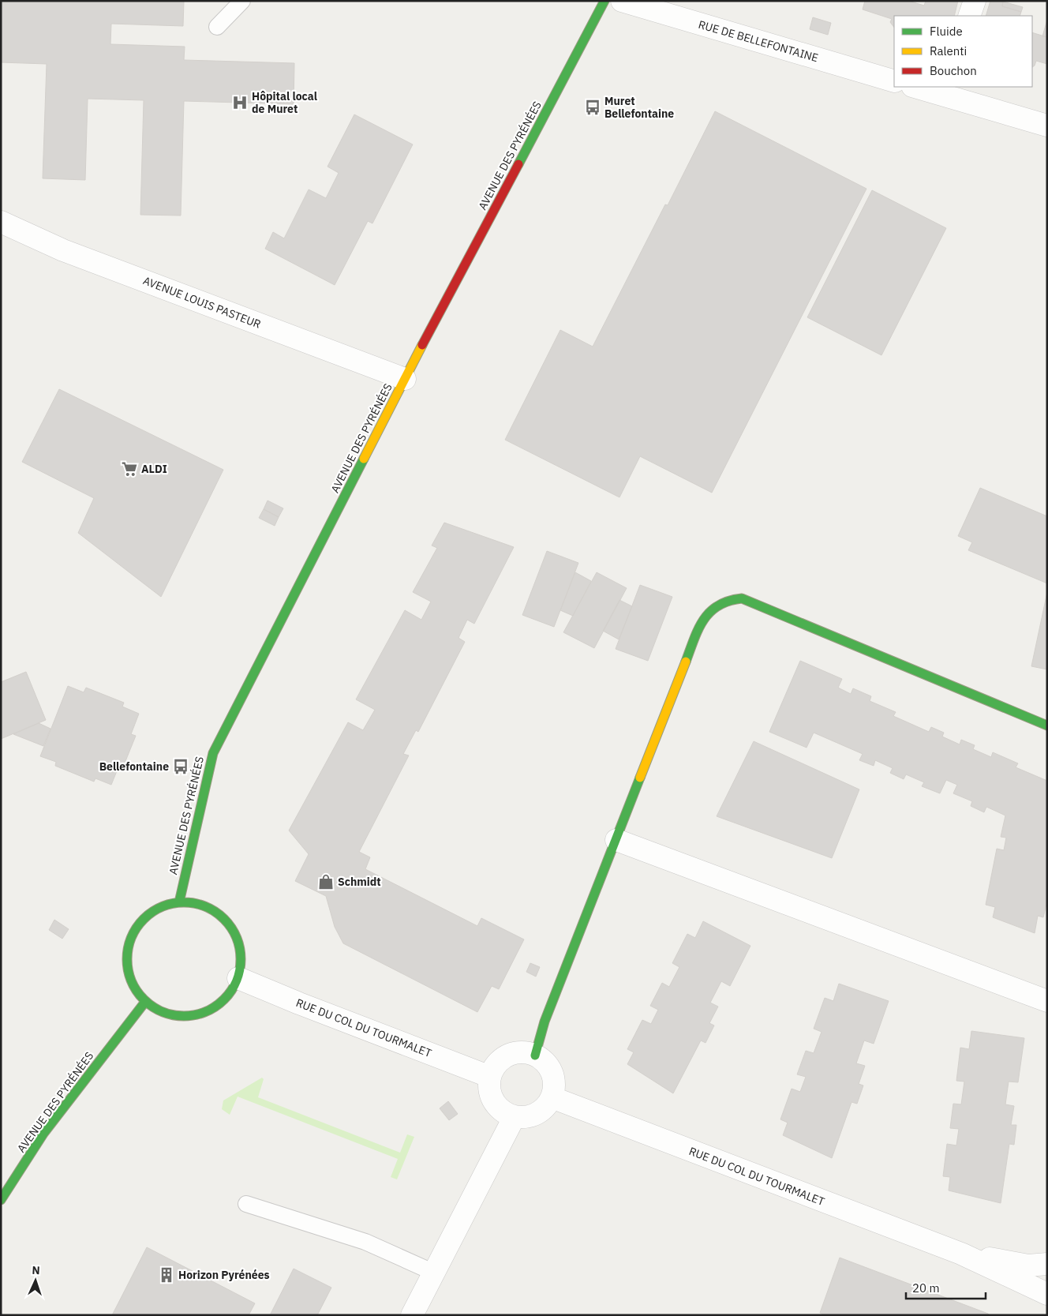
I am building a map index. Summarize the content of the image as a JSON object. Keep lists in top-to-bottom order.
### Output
{
  "streets": {
    "main road": ["AVENUE DES PYRÉNÉES"],
    "street": ["RUE DE BELLEFONTAINE", "AVENUE LOUIS PASTEUR", "RUE DU COL DU TOURMALET"]
  },
  "crossings": [
    ["AVENUE DES PYRÉNÉES", "AVENUE LOUIS PASTEUR"],
    ["AVENUE DES PYRÉNÉES", "RUE DU COL DU TOURMALET"]
  ],
  "places": {
    "hospital": ["Hôpital local de Muret"],
    "bus stop": ["Muret Bellefontaine", "Bellefontaine"],
    "supermarket": ["ALDI"],
    "shop": ["Schmidt"],
    "building": ["Horizon Pyrénées"]
  },
  "legend": ["Fluide", "Ralenti", "Bouchon"],
  "scale_bar": "20 m",
  "north": "top"
}
